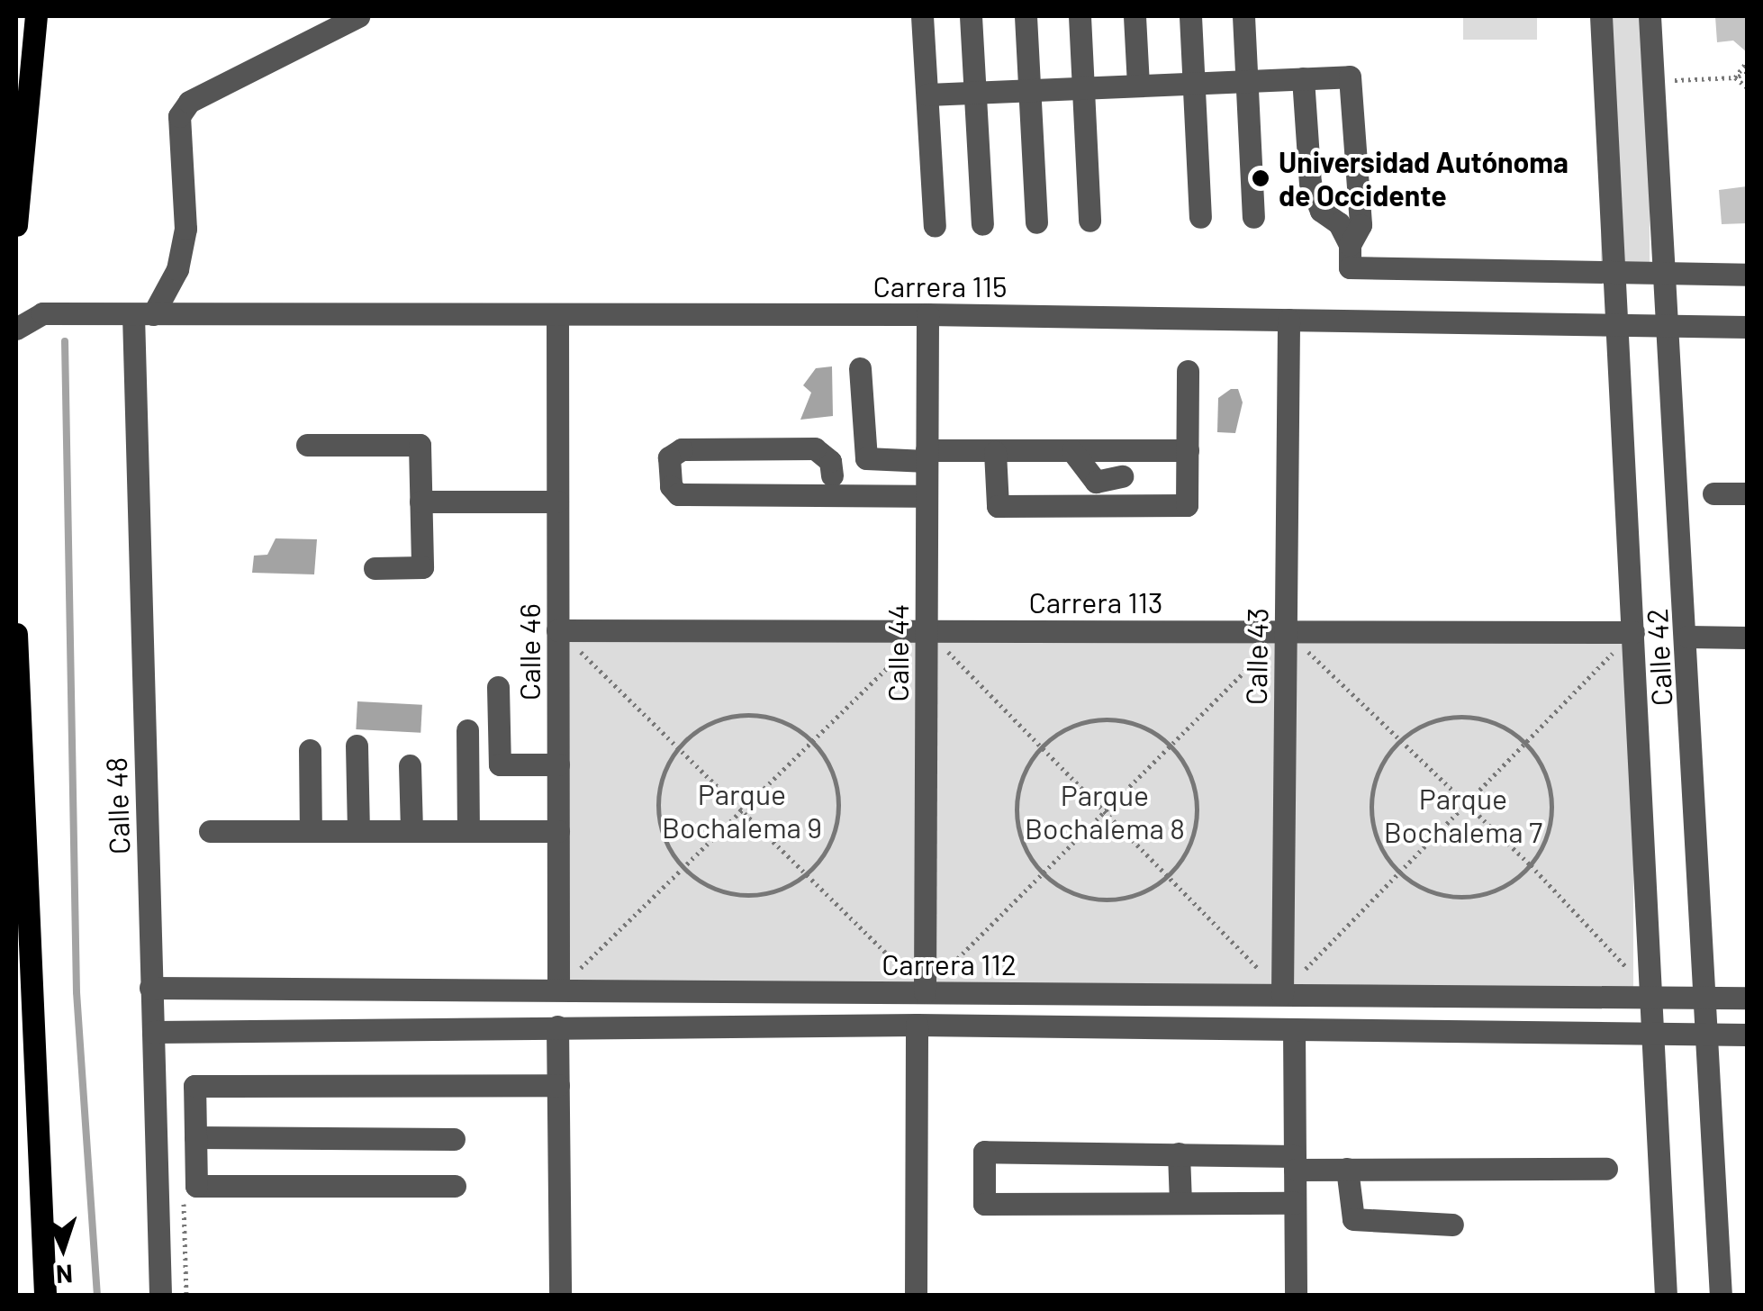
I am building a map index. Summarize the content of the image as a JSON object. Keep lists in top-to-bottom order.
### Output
{
  "streets": {
    "street": [
      "Carrera 115",
      "Carrera 113",
      "Calle 46",
      "Calle 44",
      "Calle 43",
      "Calle 42",
      "Calle 48",
      "Carrera 112"
    ]
  },
  "crossings": [
    ["Carrera 115", "Calle 46"],
    ["Carrera 115", "Calle 44"],
    ["Carrera 115", "Calle 43"],
    ["Carrera 115", "Calle 42"],
    ["Carrera 115", "Calle 48"],
    ["Carrera 113", "Calle 46"],
    ["Carrera 113", "Calle 44"],
    ["Carrera 113", "Calle 43"],
    ["Carrera 113", "Calle 42"],
    ["Calle 46", "Carrera 112"],
    ["Calle 44", "Carrera 112"],
    ["Calle 43", "Carrera 112"],
    ["Calle 42", "Carrera 112"],
    ["Calle 48", "Carrera 112"]
  ],
  "parks": ["Parque Bochalema 9", "Parque Bochalema 8", "Parque Bochalema 7"],
  "places": ["Universidad Autónoma de Occidente"],
  "north": "bottom"
}
